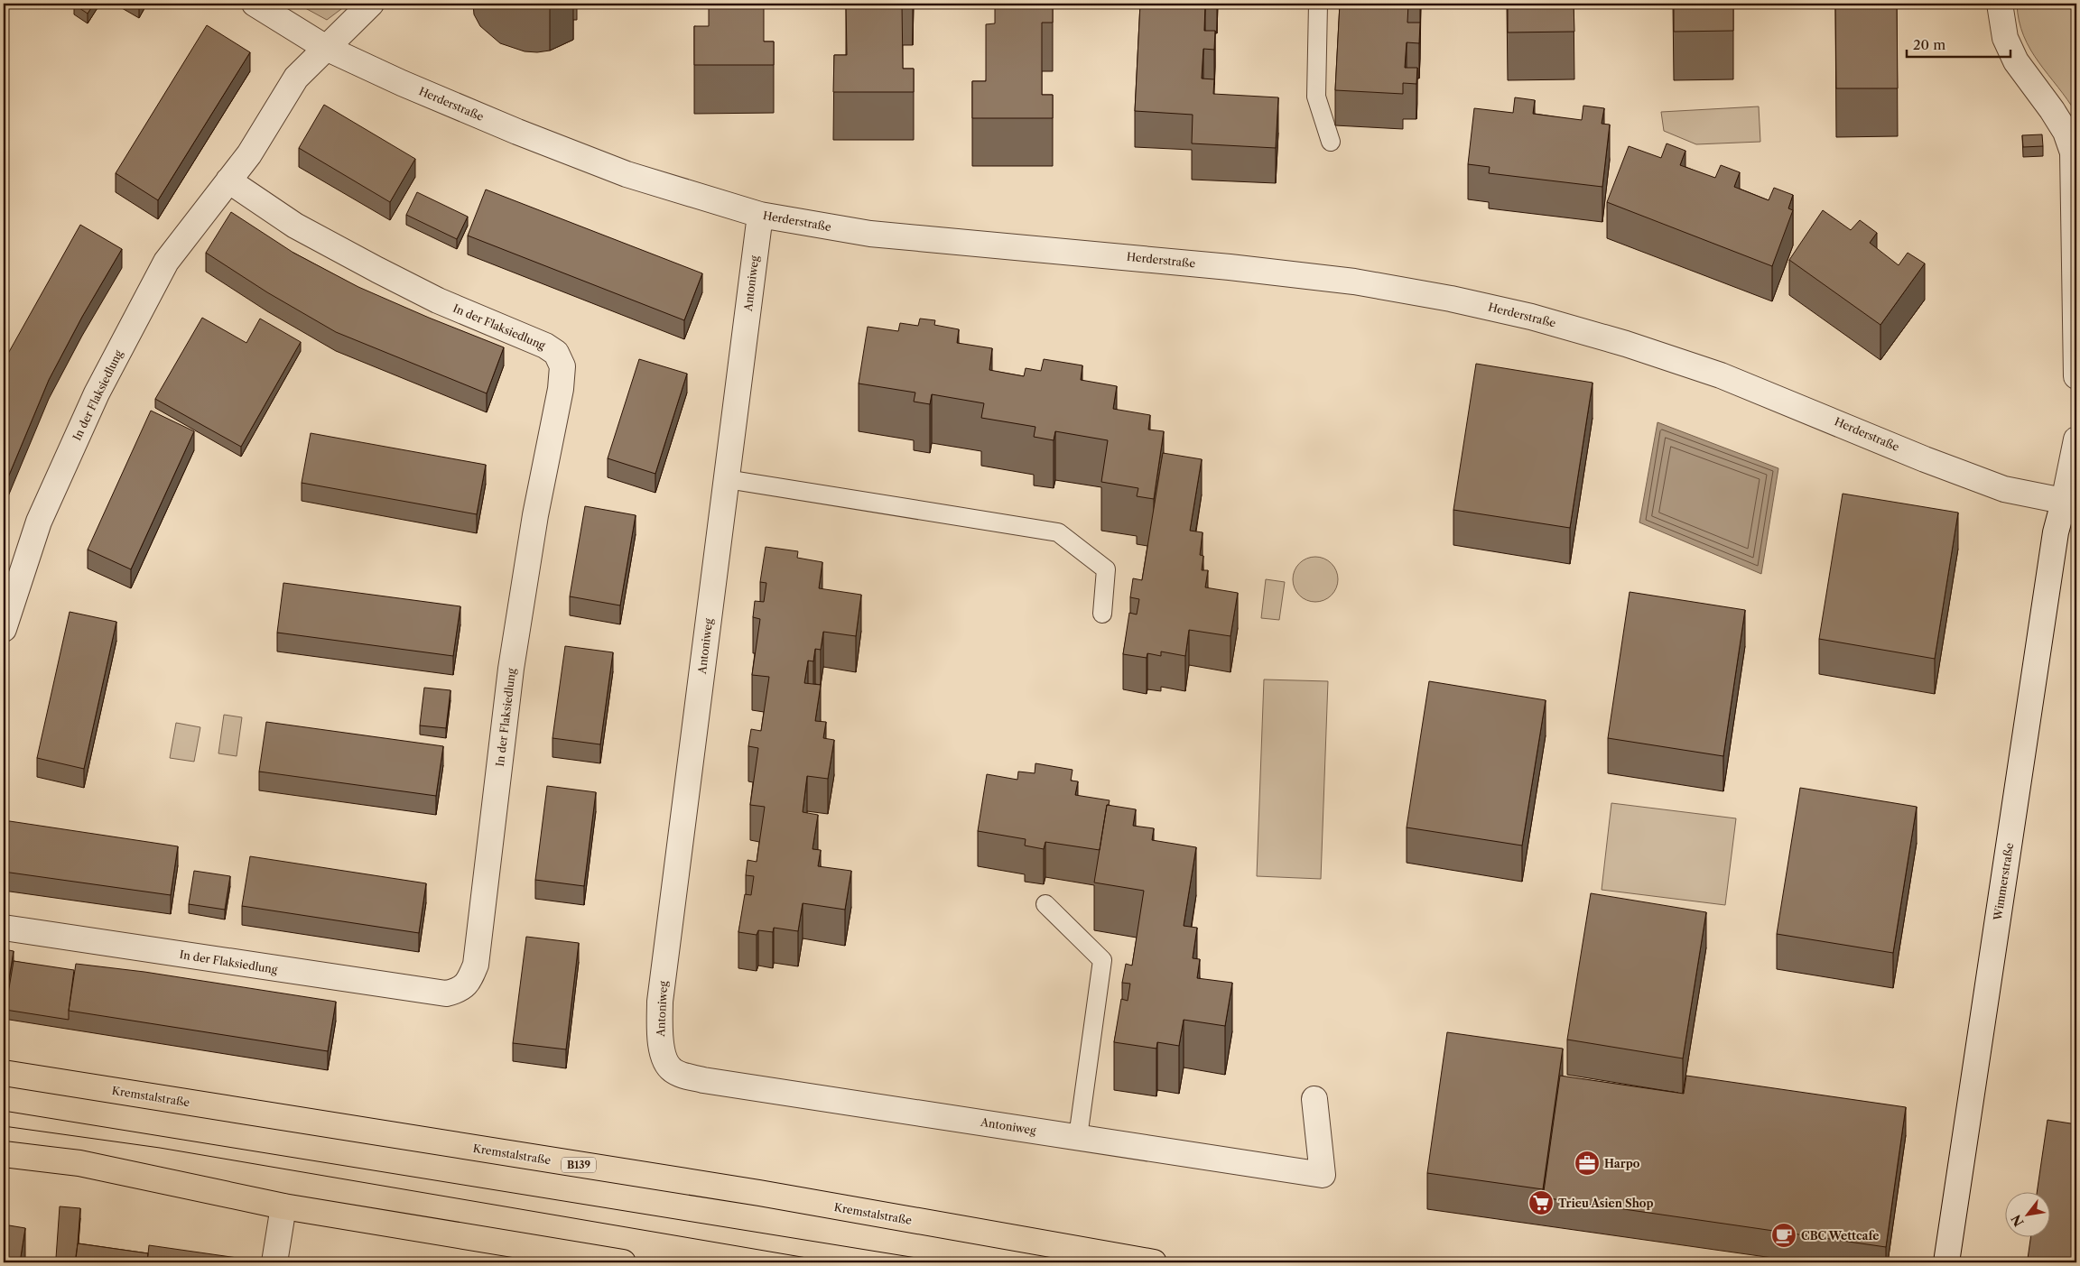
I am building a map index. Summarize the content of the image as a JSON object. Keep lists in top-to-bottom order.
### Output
{
  "streets": {
    "main road": ["Kremstalstraße", "B139"],
    "street": [
      "Herderstraße",
      "Antoniweg",
      "In der Flaksiedlung",
      "Wimmerstraße"
    ]
  },
  "crossings": [
    ["Herderstraße", "Antoniweg"],
    ["Herderstraße", "In der Flaksiedlung"],
    ["Herderstraße", "Wimmerstraße"]
  ],
  "places": {
    "office": ["Harpo"],
    "supermarket": ["Trieu Asien Shop"],
    "cafe": ["CBC Wettcafe"]
  },
  "scale_bar": "20 m",
  "north": "bottom left"
}
